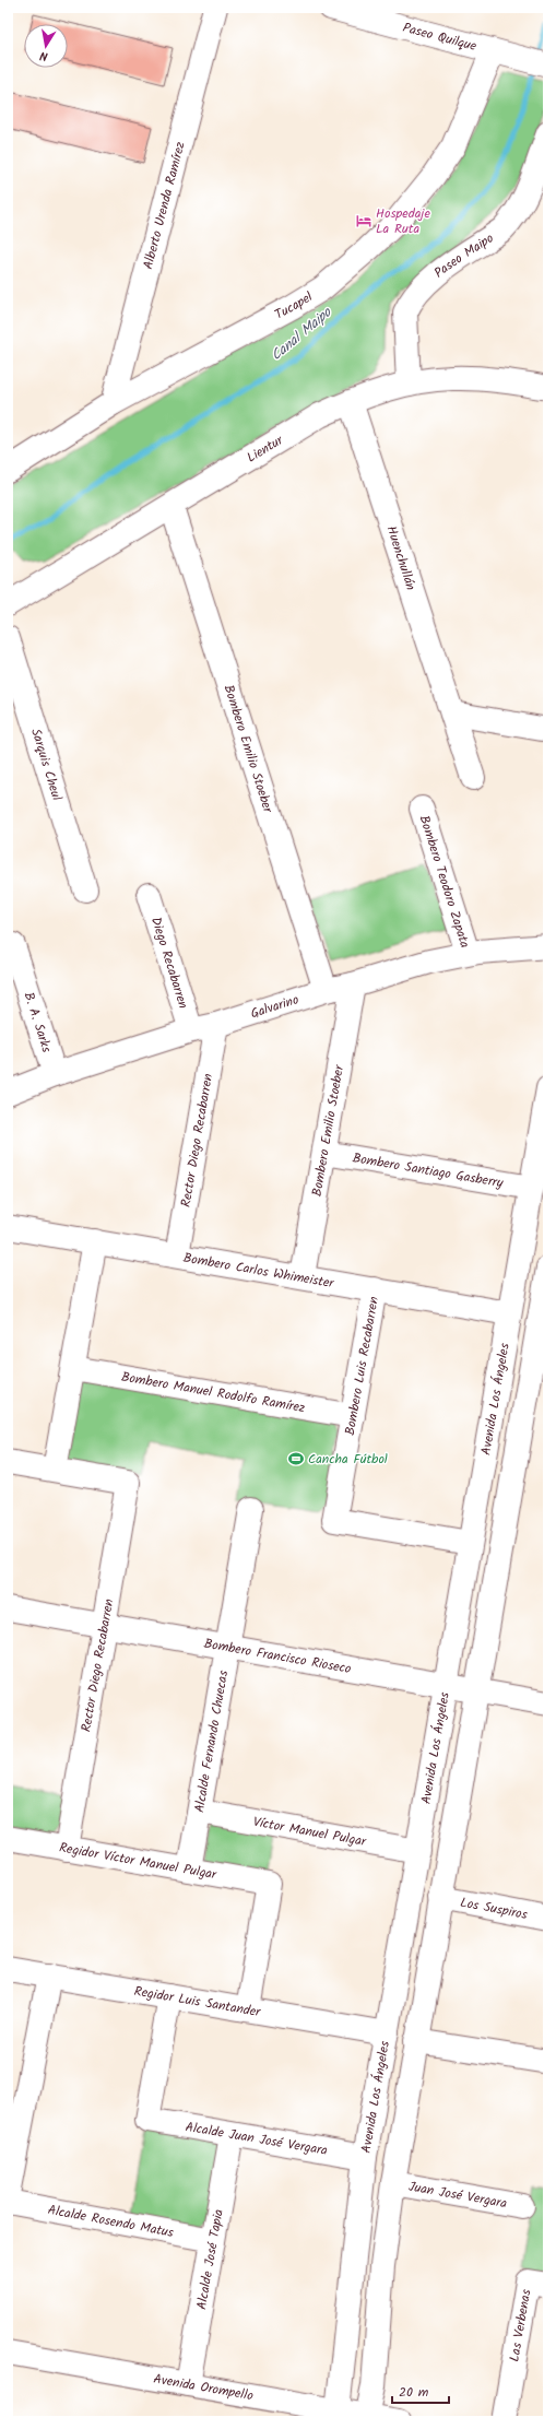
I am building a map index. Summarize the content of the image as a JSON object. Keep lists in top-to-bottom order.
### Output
{
  "streets": {
    "street": [
      "Paseo Quilque",
      "Alberto Urenda Ramírez",
      "Paseo Maipo",
      "Tucapel",
      "Lientur",
      "Huenchullán",
      "Bombero Emilio Stoeber",
      "Sarquis Cheul",
      "Bombero Teodoro Zapata",
      "Diego Recabarren",
      "Galvarino",
      "B. A. Sarks",
      "Rector Diego Recabarren",
      "Bombero Santiago Gasberry",
      "Bombero Carlos Whimeister",
      "Bombero Luis Recabarren",
      "Bombero Manuel Rodolfo Ramírez",
      "Avenida Los Ángeles",
      "Bombero Francisco Rioseco",
      "Alcalde Fernando Chuecas",
      "Víctor Manuel Pulgar",
      "Regidor Víctor Manuel Pulgar",
      "Los Suspiros",
      "Regidor Luis Santander",
      "Alcalde Juan José Vergara",
      "Juan José Vergara",
      "Alcalde Rosendo Matus",
      "Alcalde José Tapia",
      "Las Verbenas",
      "Avenida Orompello"
    ]
  },
  "crossings": [
    ["Paseo Quilque", "Tucapel"],
    ["Alberto Urenda Ramírez", "Tucapel"],
    ["Paseo Maipo", "Lientur"],
    ["Lientur", "Huenchullán"],
    ["Lientur", "Bombero Emilio Stoeber"],
    ["Bombero Emilio Stoeber", "Galvarino"],
    ["Bombero Emilio Stoeber", "Bombero Santiago Gasberry"],
    ["Bombero Emilio Stoeber", "Bombero Carlos Whimeister"],
    ["Bombero Teodoro Zapata", "Galvarino"],
    ["Diego Recabarren", "Galvarino"],
    ["Galvarino", "B. A. Sarks"],
    ["Galvarino", "Rector Diego Recabarren"],
    ["Rector Diego Recabarren", "Bombero Carlos Whimeister"],
    ["Rector Diego Recabarren", "Bombero Francisco Rioseco"],
    ["Rector Diego Recabarren", "Regidor Víctor Manuel Pulgar"],
    ["Bombero Santiago Gasberry", "Avenida Los Ángeles"],
    ["Bombero Carlos Whimeister", "Bombero Luis Recabarren"],
    ["Bombero Carlos Whimeister", "Avenida Los Ángeles"],
    ["Bombero Luis Recabarren", "Bombero Manuel Rodolfo Ramírez"],
    ["Bombero Luis Recabarren", "Avenida Los Ángeles"],
    ["Avenida Los Ángeles", "Bombero Francisco Rioseco"],
    ["Avenida Los Ángeles", "Víctor Manuel Pulgar"],
    ["Avenida Los Ángeles", "Regidor Luis Santander"],
    ["Avenida Los Ángeles", "Alcalde Juan José Vergara"],
    ["Avenida Los Ángeles", "Avenida Orompello"],
    ["Bombero Francisco Rioseco", "Alcalde Fernando Chuecas"],
    ["Alcalde Fernando Chuecas", "Víctor Manuel Pulgar"],
    ["Alcalde Fernando Chuecas", "Regidor Víctor Manuel Pulgar"],
    ["Regidor Víctor Manuel Pulgar", "Regidor Luis Santander"],
    ["Regidor Luis Santander", "Alcalde Juan José Vergara"],
    ["Alcalde Juan José Vergara", "Alcalde José Tapia"],
    ["Alcalde Rosendo Matus", "Alcalde José Tapia"],
    ["Alcalde José Tapia", "Avenida Orompello"]
  ],
  "water": ["Canal Maipo"],
  "places": {
    "hotel": ["Hospedaje La Ruta"],
    "sports": ["Cancha Fútbol"]
  },
  "scale_bar": "20 m",
  "north": "bottom"
}
